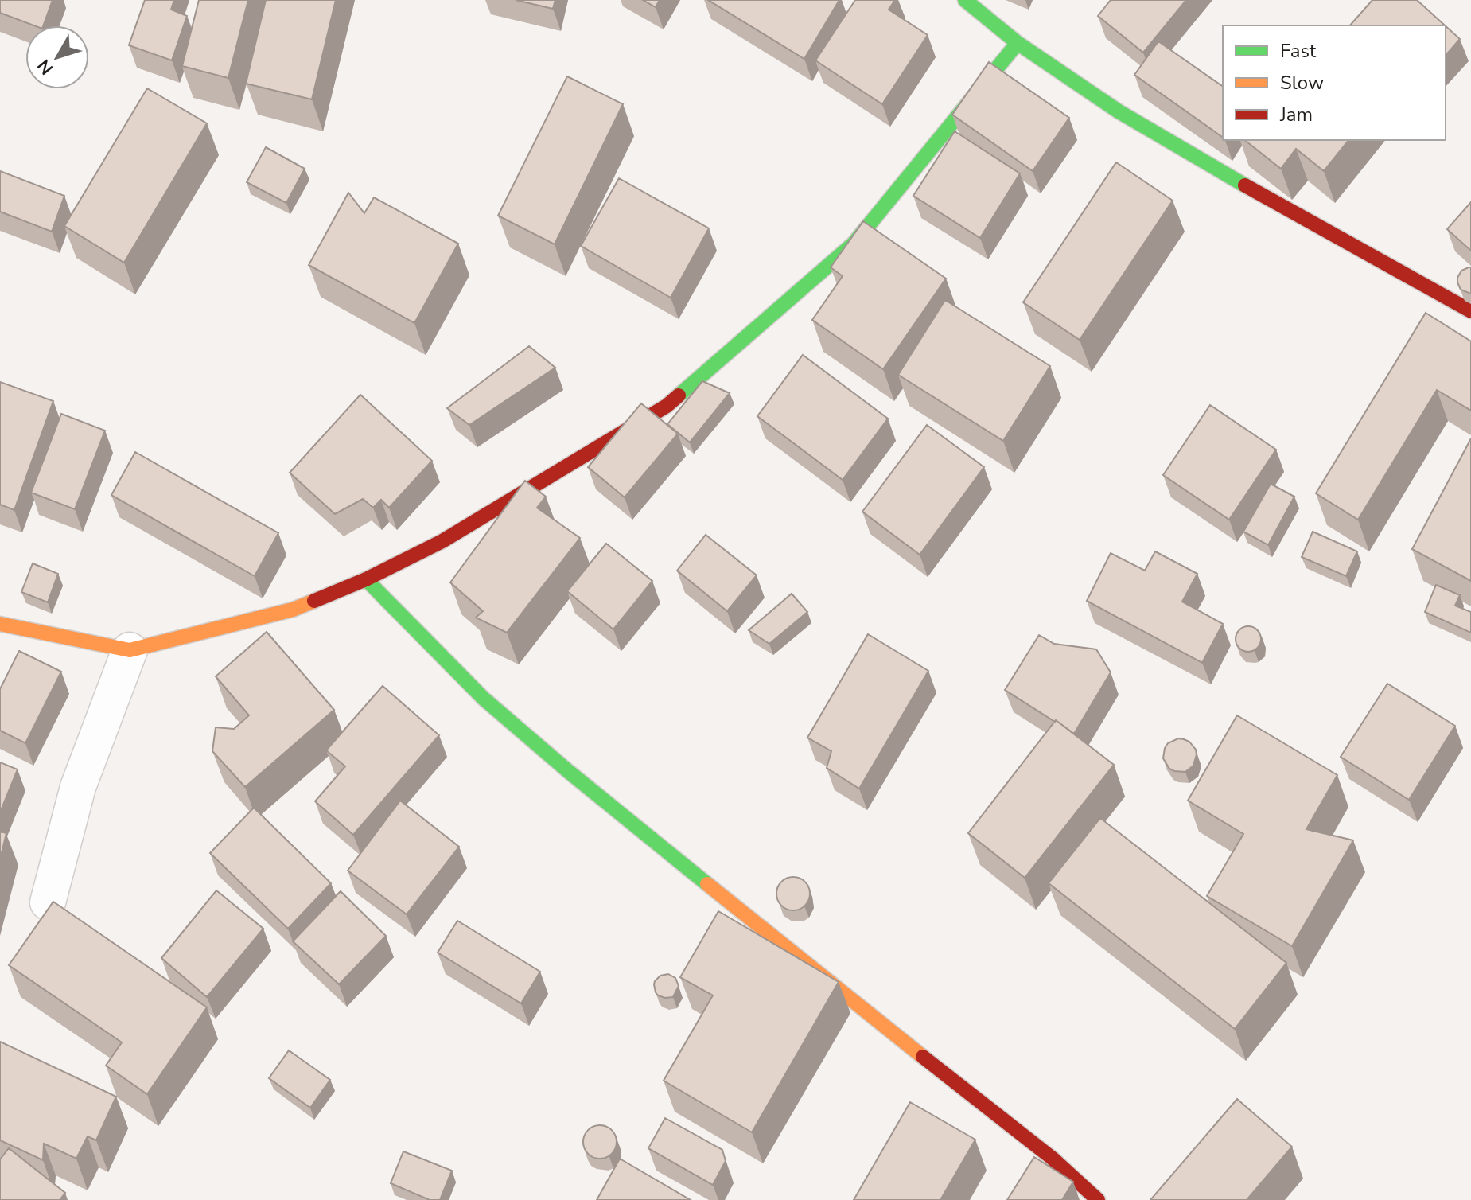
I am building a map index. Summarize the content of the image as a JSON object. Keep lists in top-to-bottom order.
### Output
{
  "legend": ["Fast", "Slow", "Jam"],
  "north": "bottom left"
}
